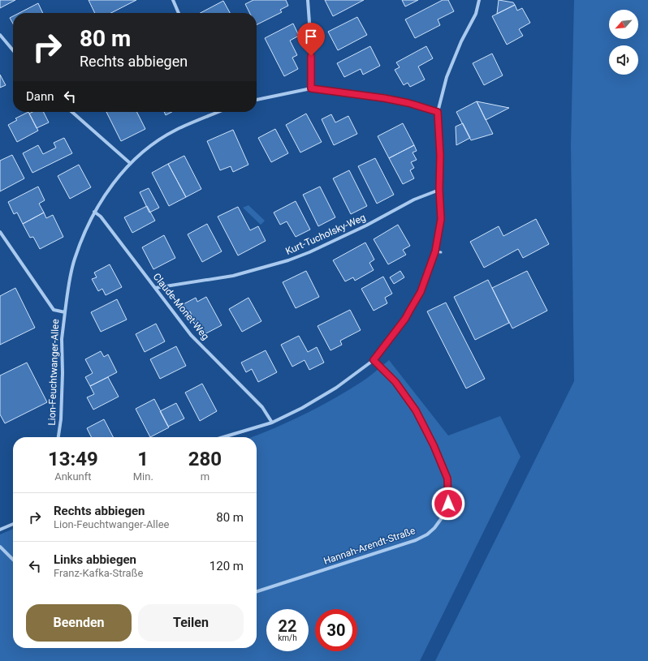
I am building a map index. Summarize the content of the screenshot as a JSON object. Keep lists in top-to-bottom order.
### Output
{
  "streets": {
    "street": [
      "Kurt-Tucholsky-Weg",
      "Claude-Monet-Weg",
      "Lion-Feuchtwanger-Allee",
      "Hannah-Arendt-Straße"
    ]
  },
  "crossings": [
    ["Kurt-Tucholsky-Weg", "Claude-Monet-Weg"]
  ],
  "north": "bottom left",
  "page": {
    "turn": ["80 m", "Rechts abbiegen"],
    "then": "Dann",
    "eta": [
      "13:49",
      "Ankunft",
      "1",
      "Min.",
      "280",
      "m"
    ],
    "list": [
      {
        "name": "Rechts abbiegen",
        "note": "Lion-Feuchtwanger-Allee",
        "value": "80 m"
      },
      {
        "name": "Links abbiegen",
        "note": "Franz-Kafka-Straße",
        "value": "120 m"
      }
    ],
    "buttons": ["Beenden", "Teilen"],
    "speed": "22 km/h",
    "limit": "30"
  }
}
